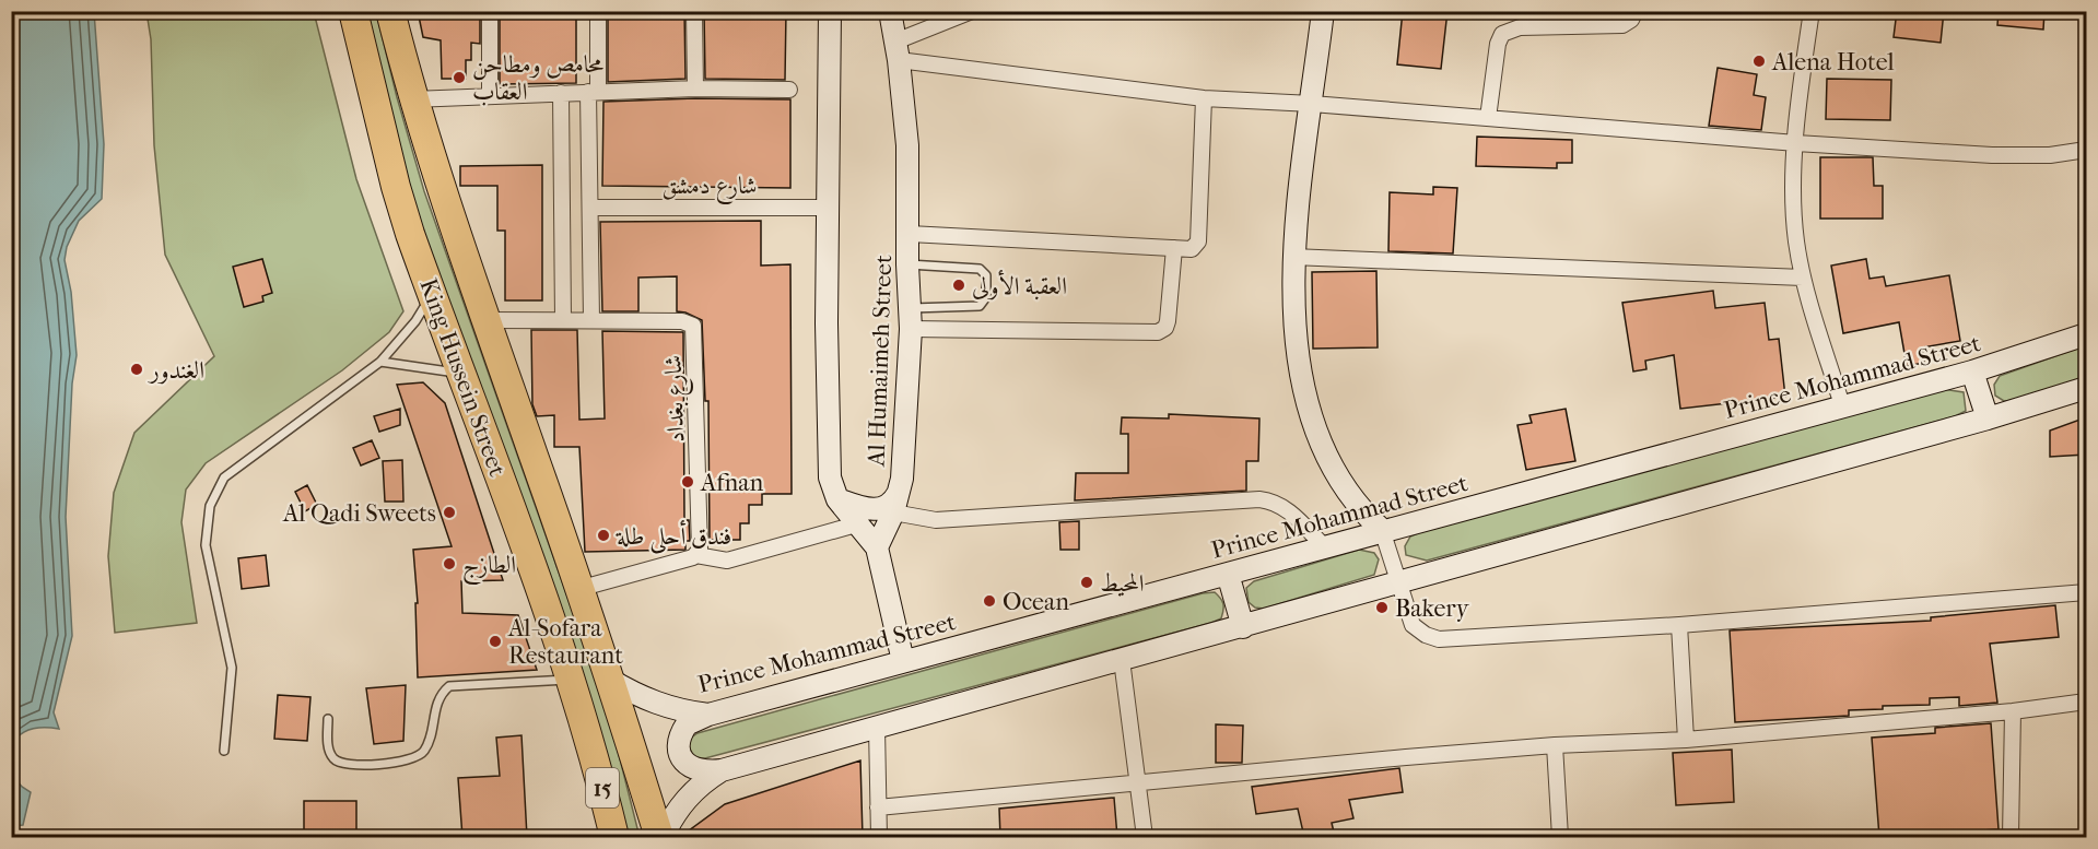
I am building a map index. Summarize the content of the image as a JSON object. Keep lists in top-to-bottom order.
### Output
{
  "streets": {
    "highway": ["King Hussein Street", "15"],
    "main road": ["Al Humaimeh Street", "Prince Mohammad Street"],
    "street": ["شارع دمشق", "شارع بغداد"]
  },
  "crossings": [
    ["شارع دمشق", "Al Humaimeh Street"],
    ["Prince Mohammad Street", "King Hussein Street"],
    ["King Hussein Street", "شارع بغداد"]
  ],
  "places": [
    "Alena Hotel",
    "محامص ومطاحن العقاب",
    "العقبة الأولى",
    "الغندور",
    "Afnan",
    "Al Qadi Sweets",
    "فندق أحلى طلة",
    "الطازج",
    "المحيط",
    "Ocean",
    "Bakery",
    "Al-Sofara Restaurant"
  ]
}
